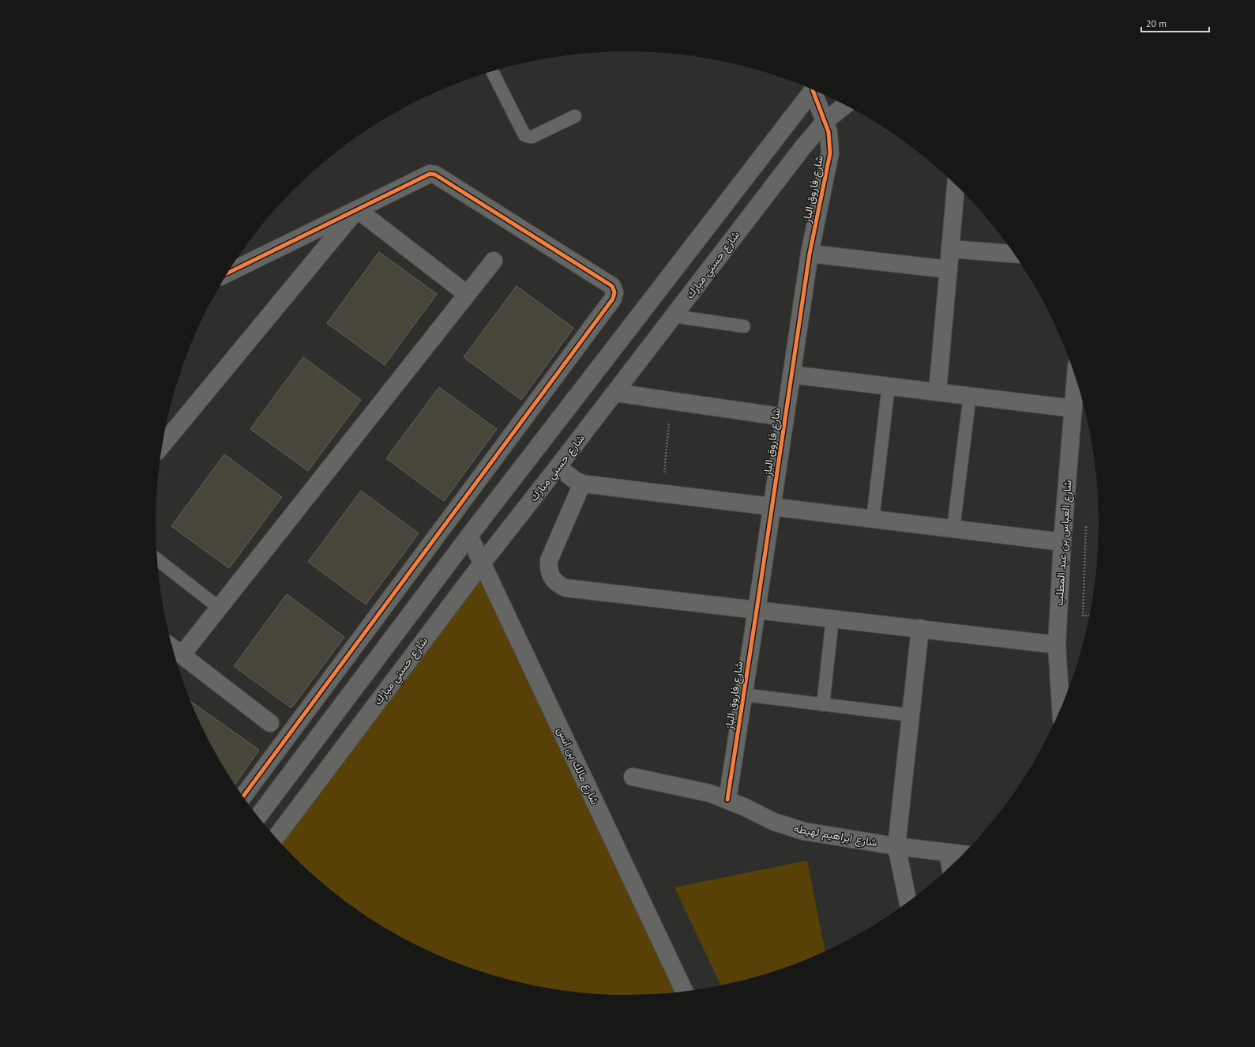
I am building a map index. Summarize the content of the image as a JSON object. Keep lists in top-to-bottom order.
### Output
{
  "streets": {
    "street": [
      "شارع فاروق الباز",
      "شارع حسني مبارك",
      "شارع العباس بن عبد المطلب",
      "شارع مالك بن انس",
      "شارع ابراهيم لهيطه"
    ]
  },
  "crossings": [
    ["شارع فاروق الباز", "شارع حسني مبارك"],
    ["شارع فاروق الباز", "شارع ابراهيم لهيطه"],
    ["شارع حسني مبارك", "شارع مالك بن انس"]
  ],
  "scale_bar": "20 m"
}
